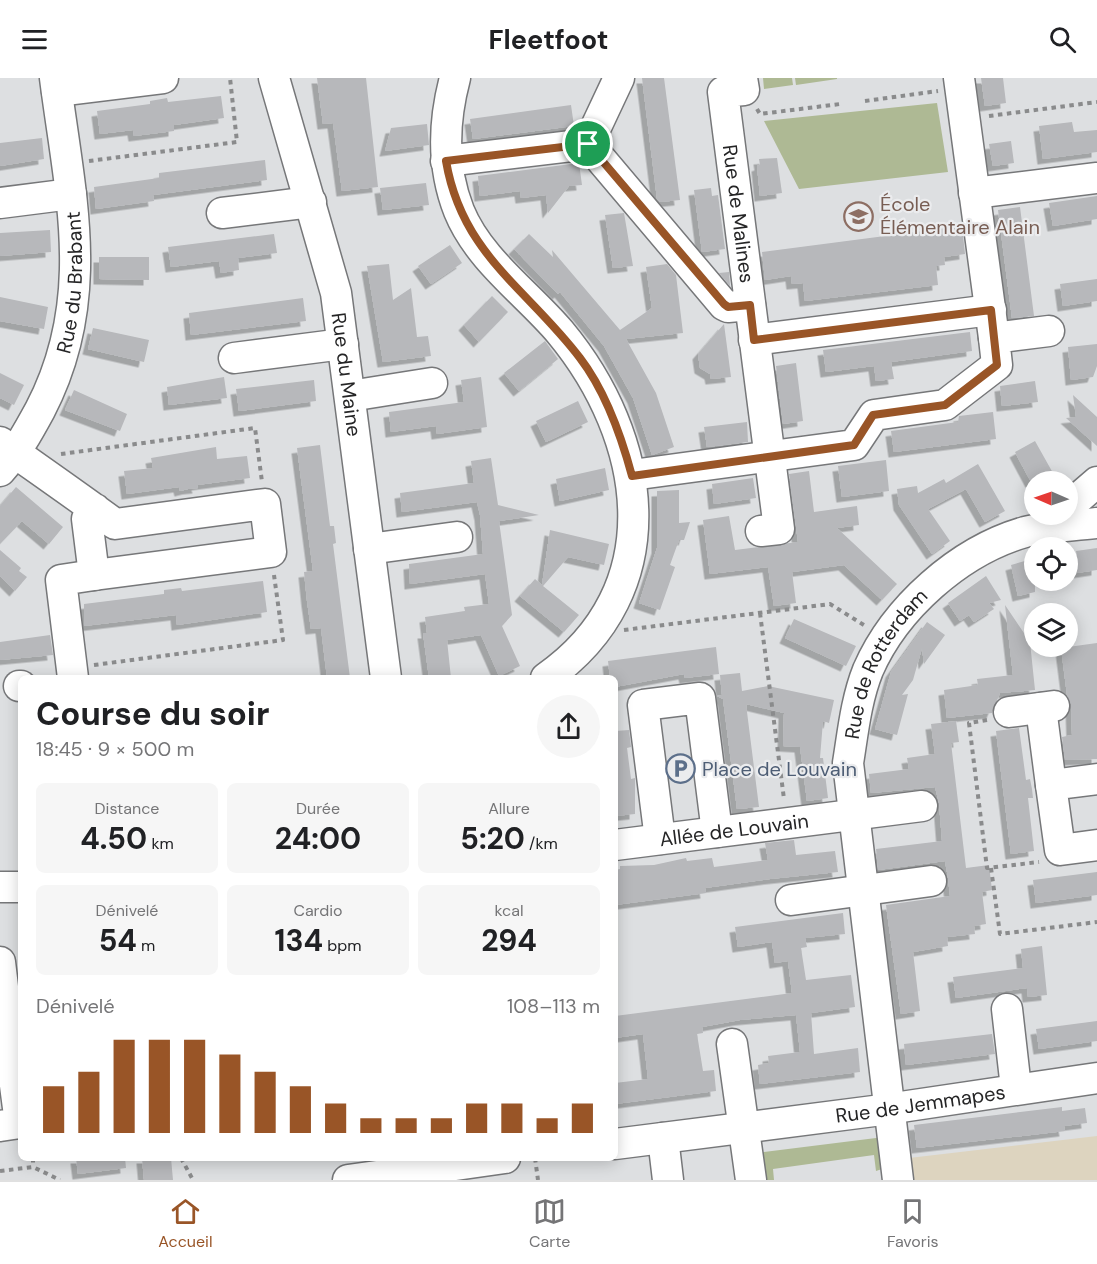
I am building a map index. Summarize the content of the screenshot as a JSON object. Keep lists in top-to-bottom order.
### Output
{
  "streets": {
    "street": [
      "Rue de Malines",
      "Rue du Brabant",
      "Rue du Maine",
      "Rue de Rotterdam",
      "Allée de Louvain",
      "Rue de Jemmapes"
    ]
  },
  "crossings": [
    ["Rue de Rotterdam", "Allée de Louvain"],
    ["Rue de Rotterdam", "Rue de Jemmapes"]
  ],
  "places": {
    "school or university": ["École Élémentaire Alain"],
    "parking": ["Place de Louvain"]
  },
  "north": "left",
  "page": {
    "header": "Fleetfoot",
    "heading": ["Course du soir", "18:45 · 9 × 500 m"],
    "stats": [
      ["Distance", "4.50 km"],
      ["Durée", "24:00"],
      ["Allure", "5:20 /km"],
      ["Dénivelé", "54 m"],
      ["Cardio", "134 bpm"],
      ["kcal", "294"]
    ],
    "chart": ["Dénivelé", "108–113 m"],
    "tabs": ["Accueil", "Carte", "Favoris"]
  }
}
